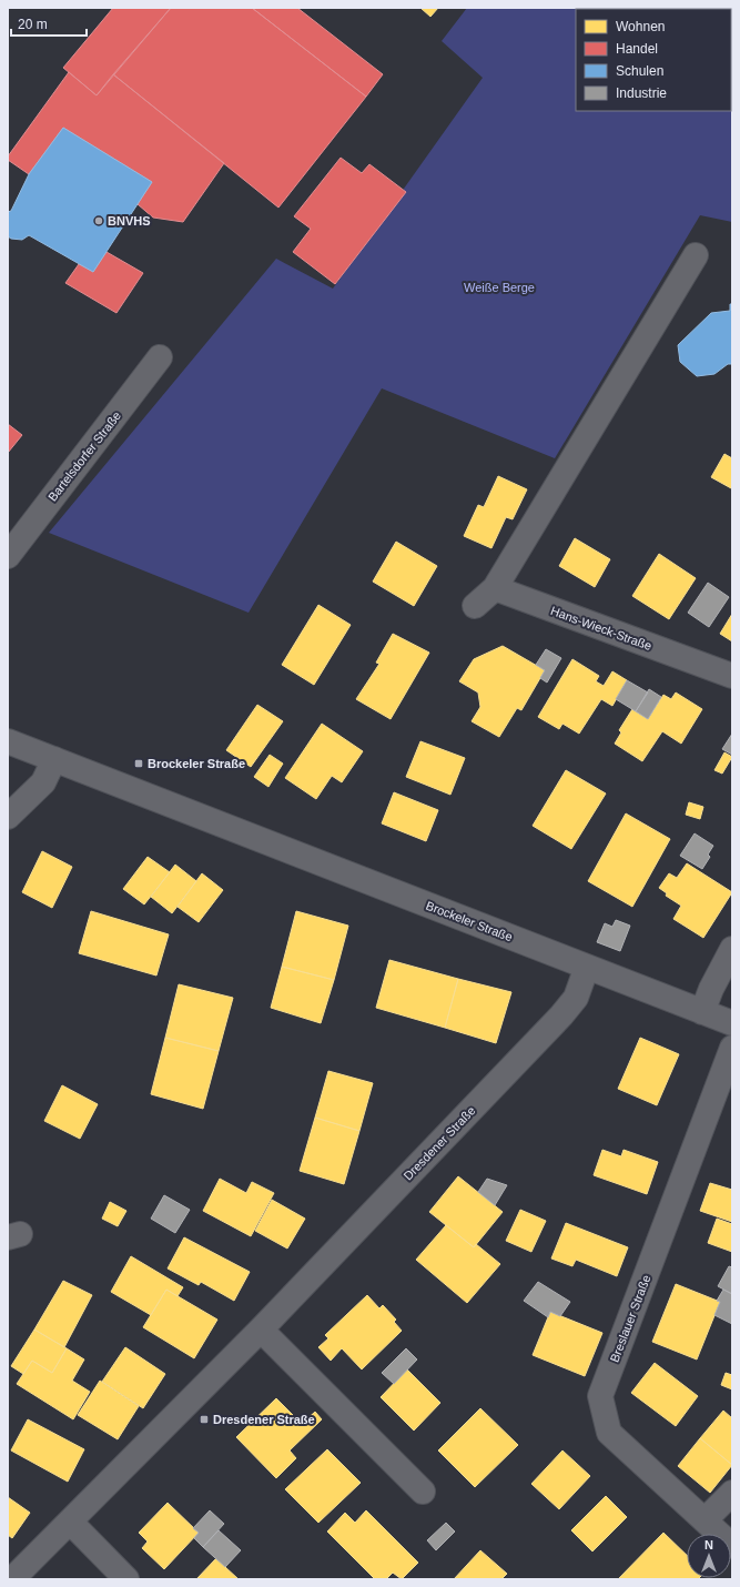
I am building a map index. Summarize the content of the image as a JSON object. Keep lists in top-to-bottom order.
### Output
{
  "streets": {
    "street": [
      "Bartelsdorfer Straße",
      "Hans-Wieck-Straße",
      "Brockeler Straße",
      "Dresdener Straße",
      "Breslauer Straße"
    ]
  },
  "crossings": [
    ["Brockeler Straße", "Dresdener Straße"]
  ],
  "parks": ["Weiße Berge"],
  "places": {
    "other": ["BNVHS"],
    "transit": ["Brockeler Straße", "Dresdener Straße"]
  },
  "legend": [
    "Wohnen",
    "Handel",
    "Schulen",
    "Industrie"
  ],
  "scale_bar": "20 m",
  "north": "top"
}
